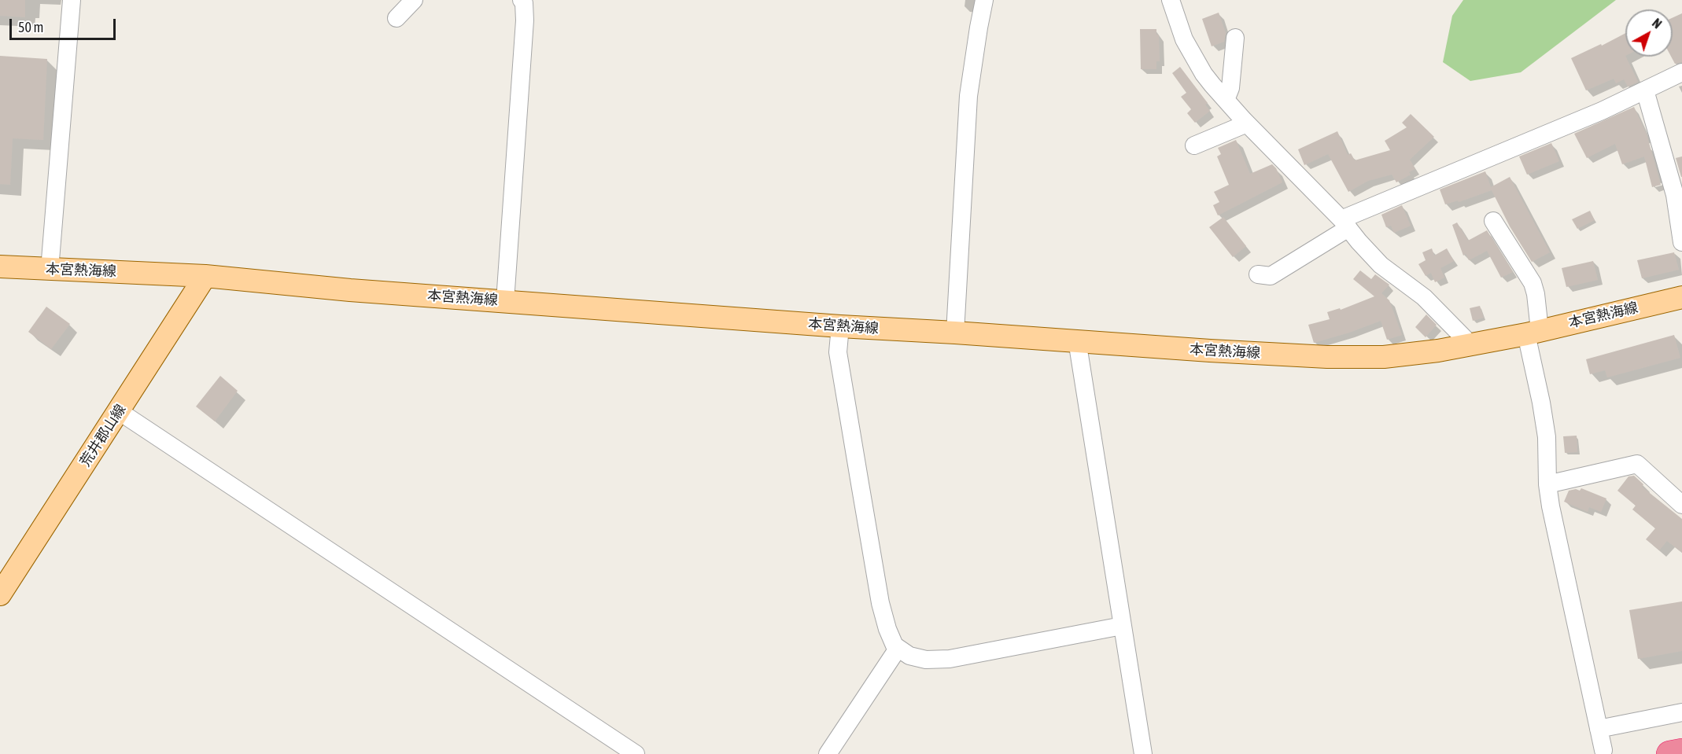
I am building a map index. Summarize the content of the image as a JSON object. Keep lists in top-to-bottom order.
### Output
{
  "streets": {
    "main road": ["本宮熱海線", "荒井郡山線"]
  },
  "crossings": [
    ["本宮熱海線", "荒井郡山線"]
  ],
  "scale_bar": "50 m",
  "north": "top right"
}
